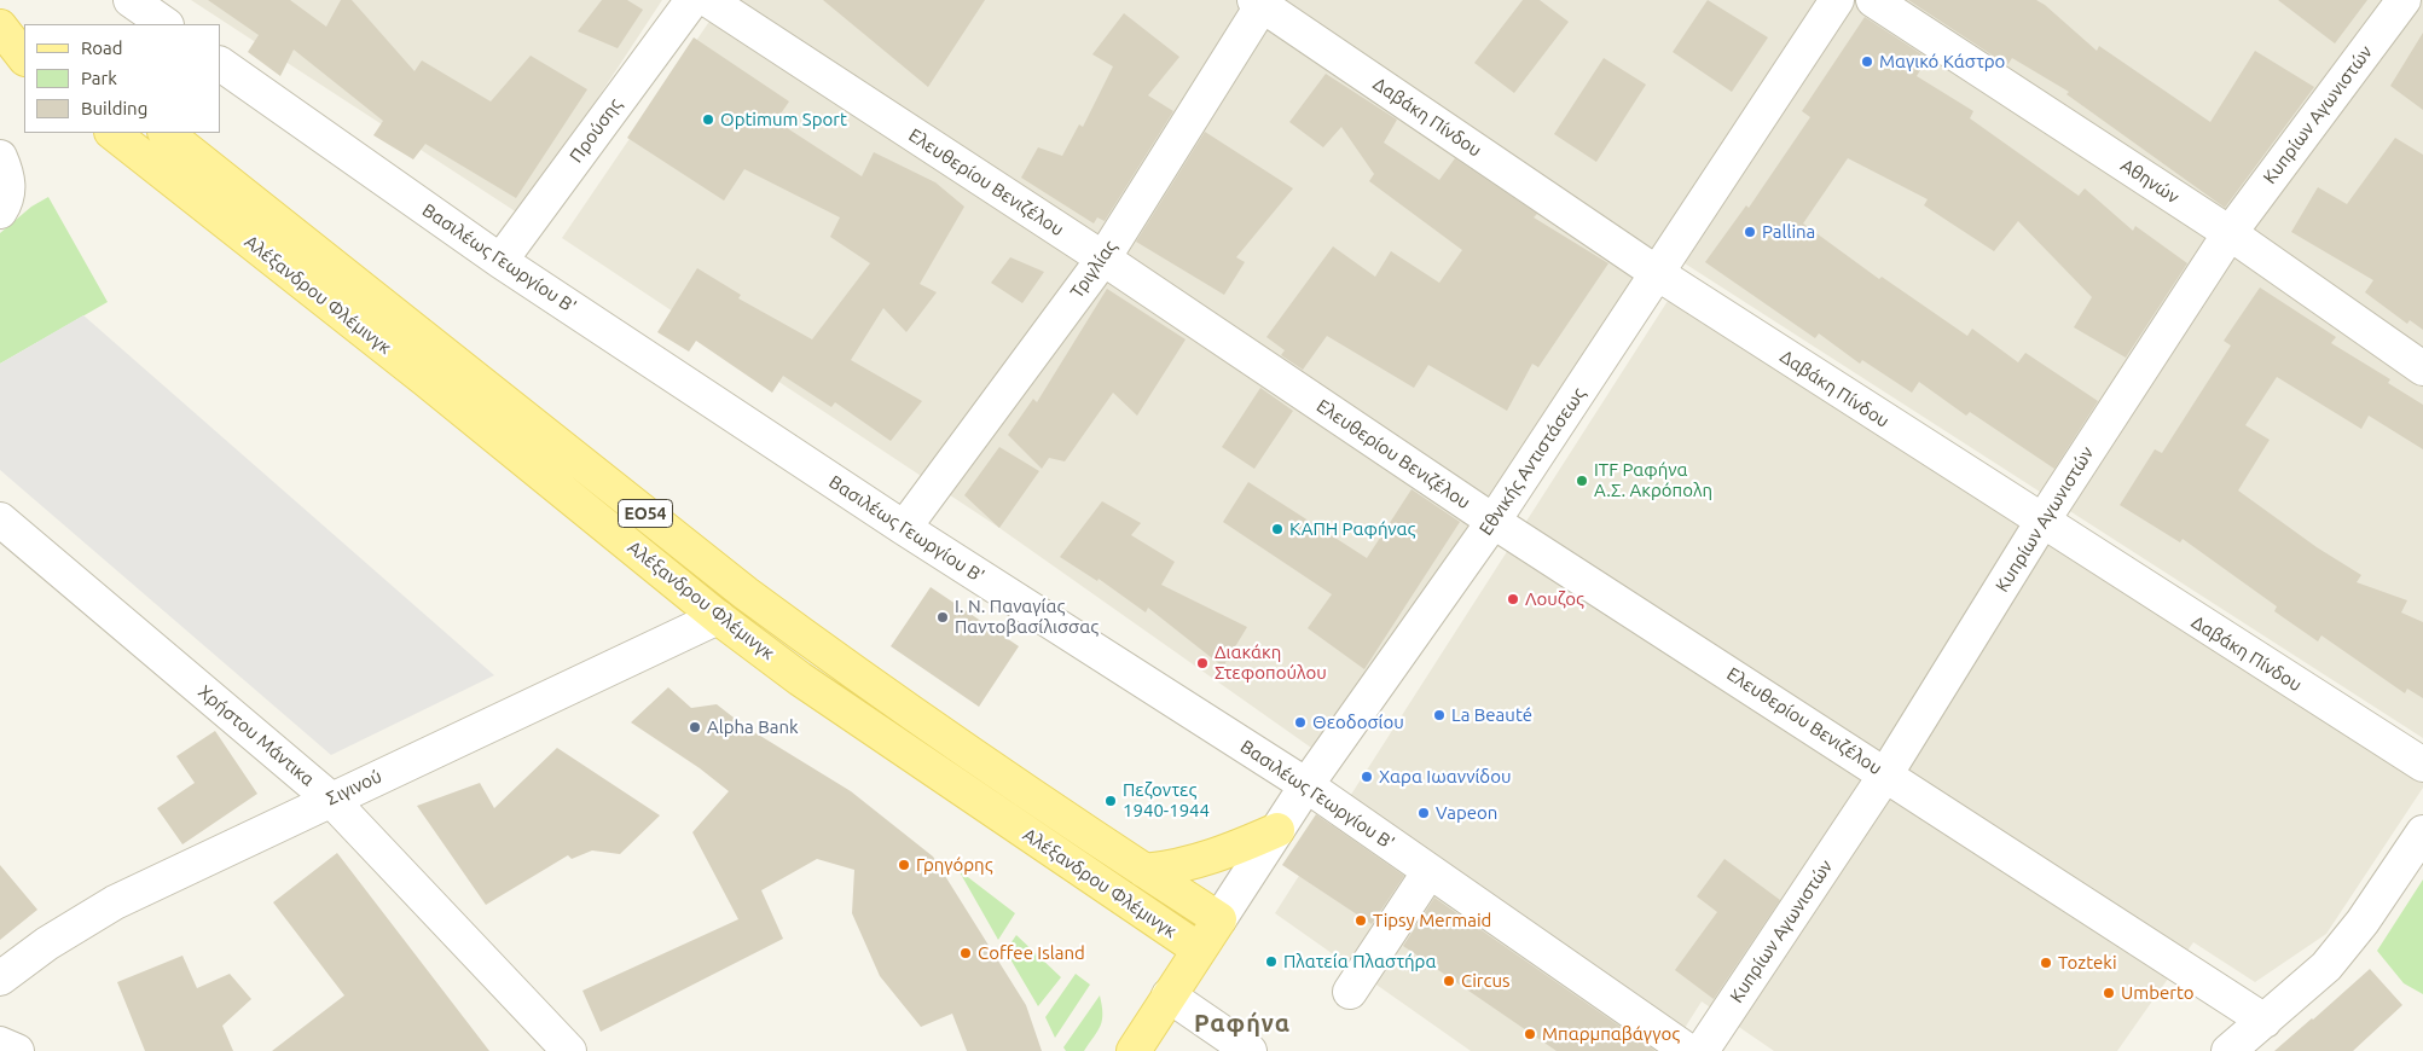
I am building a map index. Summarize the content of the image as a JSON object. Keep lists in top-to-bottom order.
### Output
{
  "streets": {
    "main road": ["Αλέξανδρου Φλέμινγκ", "ΕΟ54"],
    "street": [
      "Κυπρίων Αγωνιστών",
      "Δαβάκη Πίνδου",
      "Προύσης",
      "Αθηνών",
      "Ελευθερίου Βενιζέλου",
      "Βασιλέως Γεωργίου Β'",
      "Τριγλίας",
      "Εθνικής Αντιστάσεως",
      "Χρήστου Μάντικα",
      "Σιγινού"
    ]
  },
  "crossings": [
    ["Κυπρίων Αγωνιστών", "Δαβάκη Πίνδου"],
    ["Κυπρίων Αγωνιστών", "Αθηνών"],
    ["Κυπρίων Αγωνιστών", "Ελευθερίου Βενιζέλου"],
    ["Δαβάκη Πίνδου", "Τριγλίας"],
    ["Δαβάκη Πίνδου", "Εθνικής Αντιστάσεως"],
    ["Προύσης", "Βασιλέως Γεωργίου Β'"],
    ["Ελευθερίου Βενιζέλου", "Τριγλίας"],
    ["Ελευθερίου Βενιζέλου", "Εθνικής Αντιστάσεως"],
    ["Βασιλέως Γεωργίου Β'", "Τριγλίας"],
    ["Βασιλέως Γεωργίου Β'", "Εθνικής Αντιστάσεως"],
    ["Αλέξανδρου Φλέμινγκ", "Εθνικής Αντιστάσεως"],
    ["Αλέξανδρου Φλέμινγκ", "Σιγινού"],
    ["Χρήστου Μάντικα", "Σιγινού"]
  ],
  "districts": ["Ραφήνα"],
  "places": [
    "Μαγικό Κάστρο",
    "Optimum Sport",
    "Pallina",
    "ITF Ραφήνα Α.Σ. Ακρόπολη",
    "ΚΑΠΗ Ραφήνας",
    "Λουζος",
    "Ι. Ν. Παναγίας Παντοβασίλισσας",
    "Διακάκη Στεφοπούλου",
    "La Beauté",
    "Θεοδοσίου",
    "Alpha Bank",
    "Χαρα Ιωαννίδου",
    "Πεζοντες 1940-1944",
    "Vapeon",
    "Γρηγόρης",
    "Tipsy Mermaid",
    "Coffee Island",
    "Πλατεία Πλαστήρα",
    "Tozteki",
    "Circus",
    "Umberto",
    "Μπαρμπαβάγγος"
  ],
  "legend": ["Road", "Park", "Building"]
}
